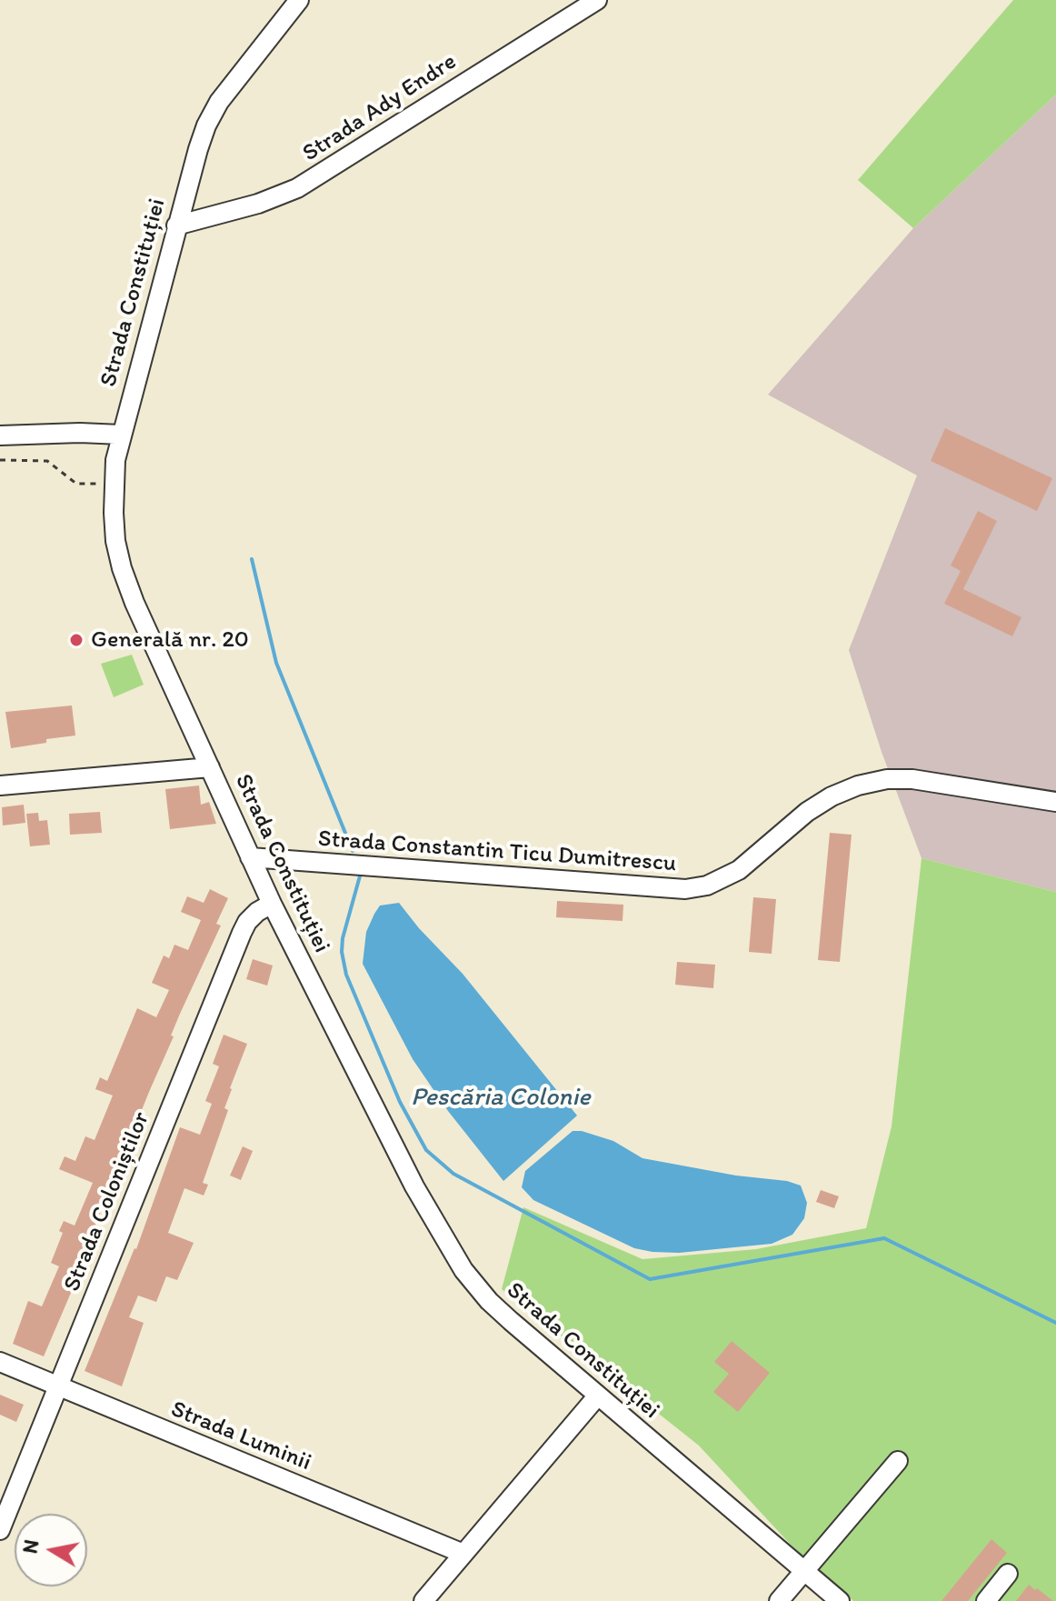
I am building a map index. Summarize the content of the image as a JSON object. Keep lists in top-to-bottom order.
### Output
{
  "streets": {
    "street": [
      "Strada Ady Endre",
      "Strada Constituției",
      "Strada Constantin Ticu Dumitrescu",
      "Strada Coloniștilor",
      "Strada Luminii"
    ]
  },
  "crossings": [
    ["Strada Ady Endre", "Strada Constituției"],
    ["Strada Constituției", "Strada Constantin Ticu Dumitrescu"],
    ["Strada Constituției", "Strada Coloniștilor"],
    ["Strada Coloniștilor", "Strada Luminii"]
  ],
  "water": ["Pescăria Colonie"],
  "places": ["Generală nr. 20"],
  "north": "left"
}
